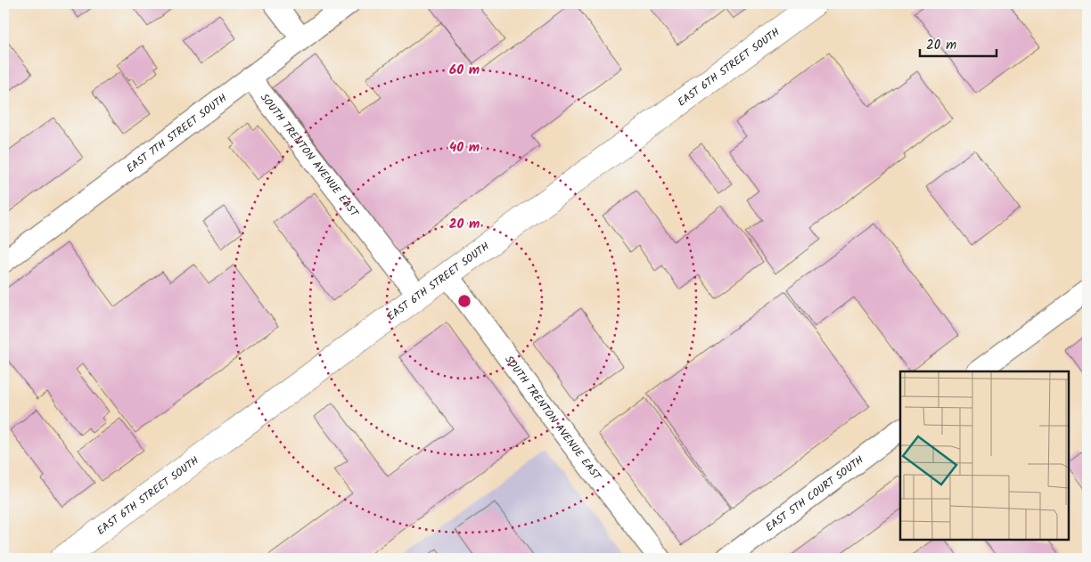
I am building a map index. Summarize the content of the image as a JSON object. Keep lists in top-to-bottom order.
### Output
{
  "streets": {
    "street": [
      "EAST 6TH STREET SOUTH",
      "EAST 7TH STREET SOUTH",
      "SOUTH TRENTON AVENUE EAST",
      "EAST 5TH COURT SOUTH"
    ]
  },
  "crossings": [
    ["EAST 6TH STREET SOUTH", "SOUTH TRENTON AVENUE EAST"],
    ["EAST 7TH STREET SOUTH", "SOUTH TRENTON AVENUE EAST"]
  ],
  "scale_bar": "20 m",
  "rings": ["60 m", "40 m", "20 m"]
}
